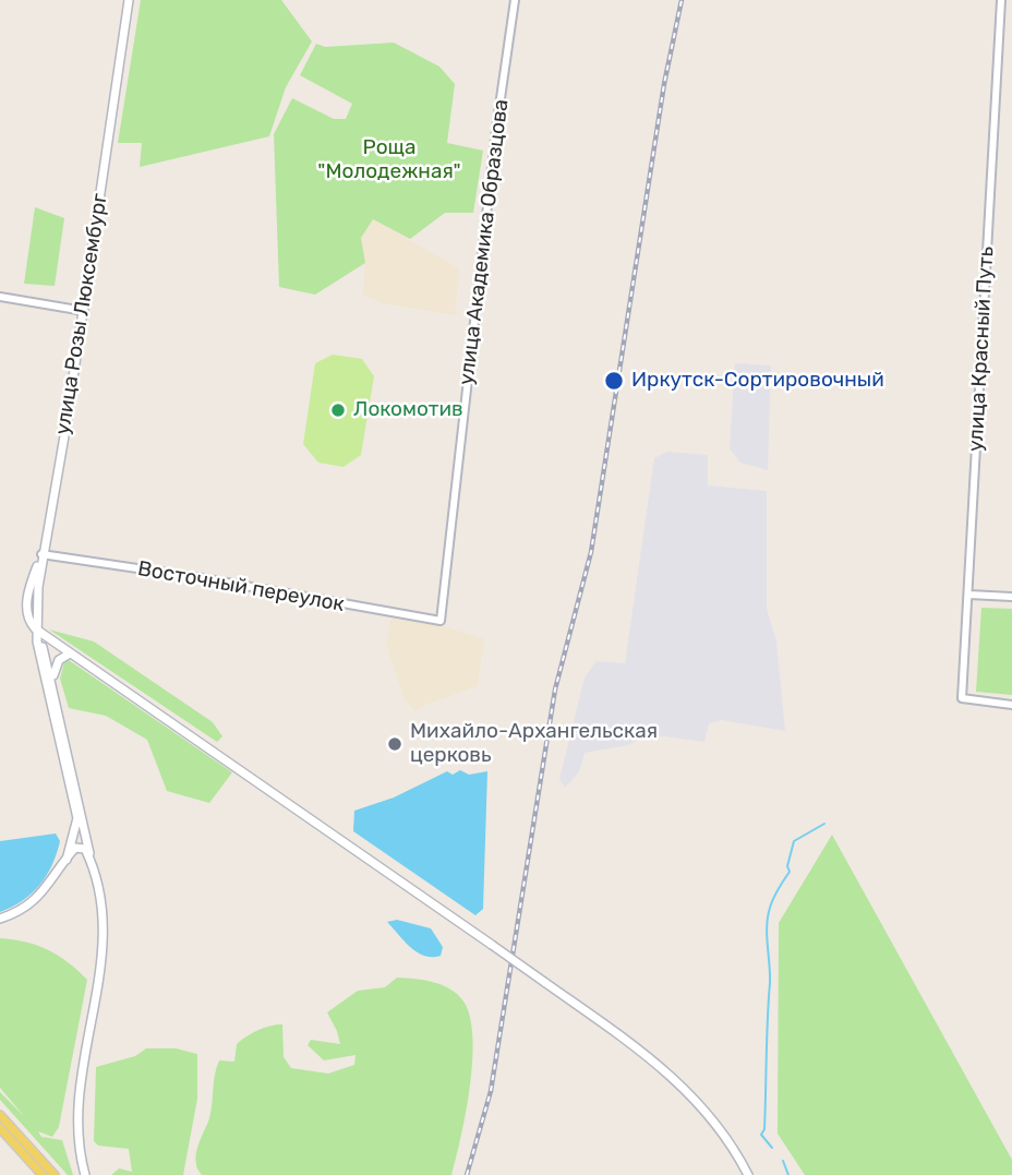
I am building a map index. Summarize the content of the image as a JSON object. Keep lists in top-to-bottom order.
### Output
{
  "streets": {
    "main road": ["улица Розы Люксембург"],
    "street": ["улица Академика Образцова", "улица Красный Путь", "Восточный переулок"]
  },
  "crossings": [
    ["улица Академика Образцова", "Восточный переулок"],
    ["улица Розы Люксембург", "Восточный переулок"]
  ],
  "parks": ["Роща \"Молодежная\""],
  "places": ["Иркутск-Сортировочный", "Локомотив", "Михайло-Архангельская церковь"]
}
